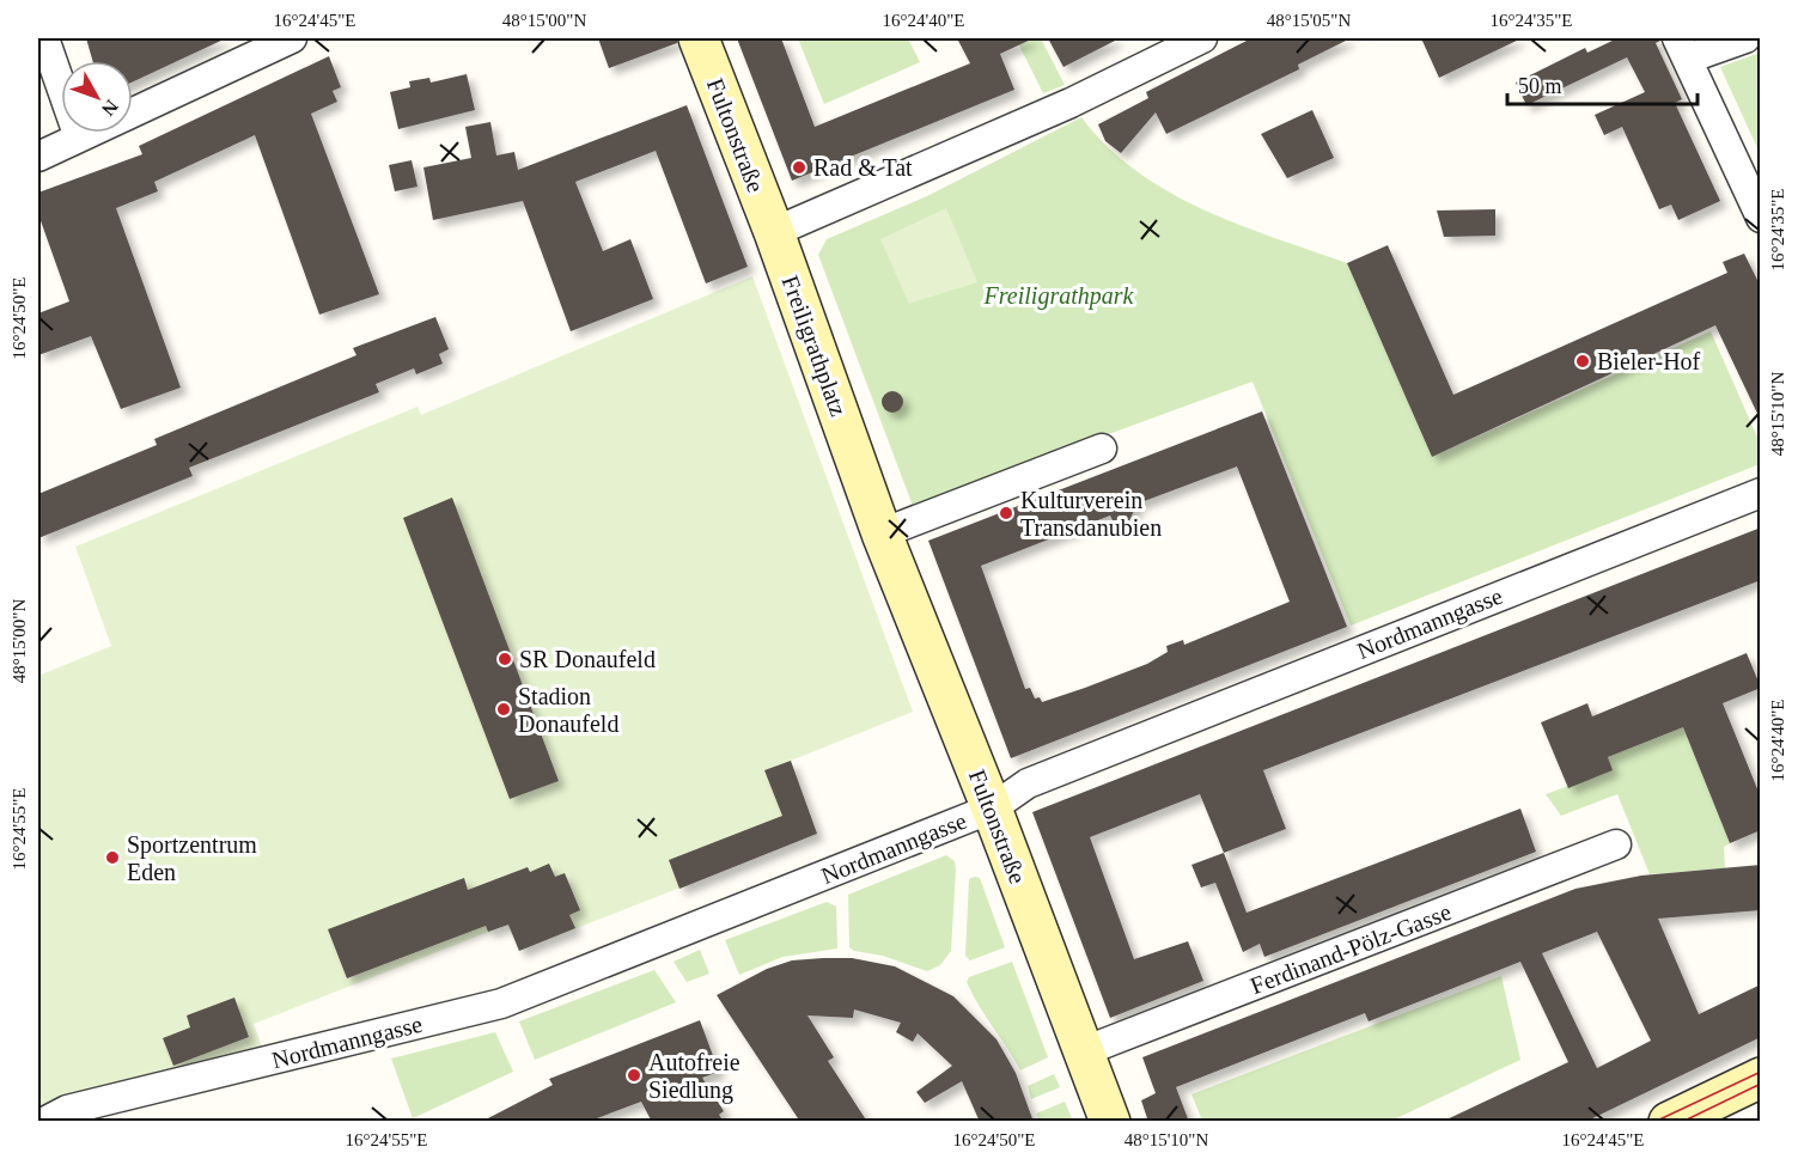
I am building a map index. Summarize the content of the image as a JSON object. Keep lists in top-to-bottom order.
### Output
{
  "streets": {
    "street": [
      "Fultonstraße",
      "Freiligrathplatz",
      "Nordmanngasse",
      "Ferdinand-Pölz-Gasse"
    ]
  },
  "crossings": [
    ["Fultonstraße", "Freiligrathplatz"],
    ["Fultonstraße", "Nordmanngasse"],
    ["Fultonstraße", "Ferdinand-Pölz-Gasse"]
  ],
  "parks": ["Freiligrathpark"],
  "places": [
    "Rad & Tat",
    "Bieler-Hof",
    "Kulturverein Transdanubien",
    "SR Donaufeld",
    "Stadion Donaufeld",
    "Sportzentrum Eden",
    "Autofreie Siedlung"
  ],
  "scale_bar": "50 m",
  "north": "bottom right",
  "coordinates": [
    "16°24'45\"E",
    "48°15'00\"N",
    "16°24'40\"E",
    "48°15'05\"N",
    "16°24'35\"E",
    "16°24'50\"E",
    "48°15'10\"N",
    "16°24'55\"E"
  ]
}
